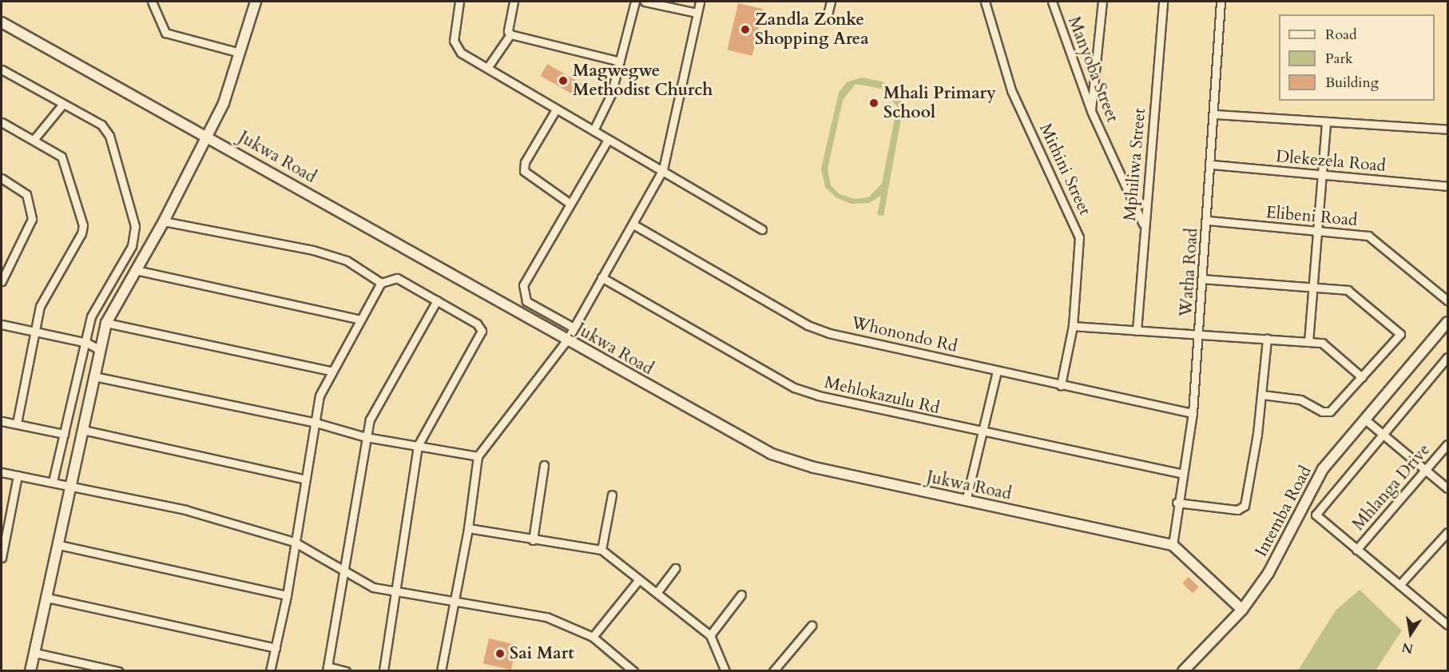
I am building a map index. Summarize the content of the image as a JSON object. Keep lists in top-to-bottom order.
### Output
{
  "streets": {
    "street": [
      "Manyoba Street",
      "Jukwa Road",
      "Dlekezela Road",
      "Mphiliwa Street",
      "Mithini Street",
      "Elibeni Road",
      "Watha Road",
      "Whonondo Rd",
      "Mehlokazulu Rd",
      "Mhlanga Drive",
      "Intemba Road"
    ]
  },
  "crossings": [
    ["Manyoba Street", "Mphiliwa Street"],
    ["Jukwa Road", "Watha Road"],
    ["Dlekezela Road", "Watha Road"],
    ["Mithini Street", "Whonondo Rd"],
    ["Elibeni Road", "Watha Road"],
    ["Watha Road", "Whonondo Rd"],
    ["Watha Road", "Mehlokazulu Rd"]
  ],
  "places": [
    "Zandla Zonke Shopping Area",
    "Magwegwe Methodist Church",
    "Mhali Primary School",
    "Sai Mart"
  ],
  "legend": ["Road", "Park", "Building"],
  "north": "bottom"
}
